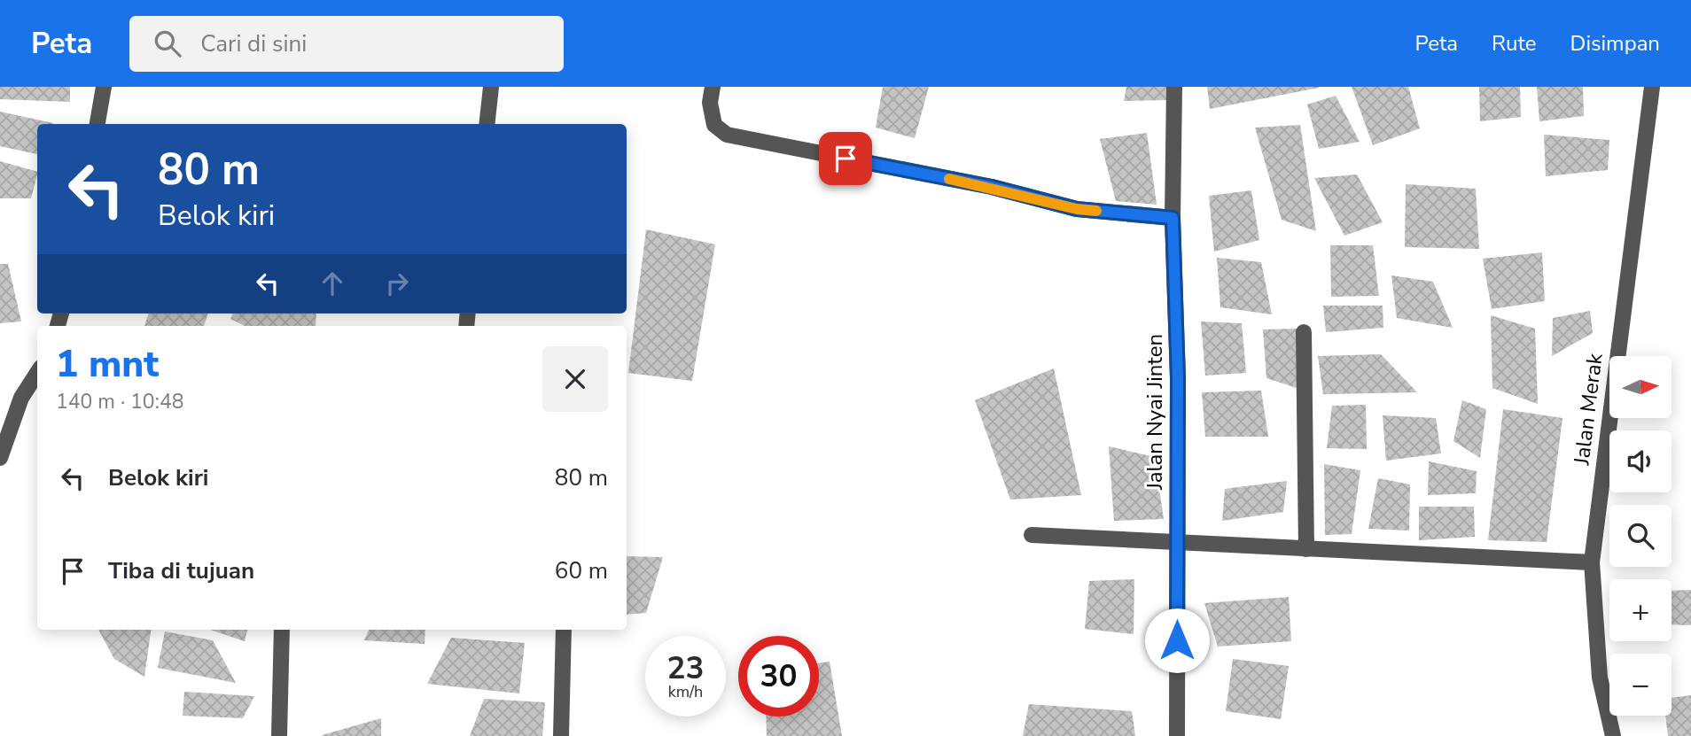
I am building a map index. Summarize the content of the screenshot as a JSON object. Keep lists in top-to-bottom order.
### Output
{
  "streets": {
    "street": ["Jalan Merak", "Jalan Nyai Jinten"]
  },
  "north": "right",
  "page": {
    "header": "Peta",
    "search": "Cari di sini",
    "nav": ["Peta", "Rute", "Disimpan"],
    "turn": ["80 m", "Belok kiri"],
    "heading": ["1 mnt", "140 m · 10:48"],
    "map_buttons": ["+", "−"],
    "list": [
      {
        "name": "Belok kiri",
        "value": "80 m"
      },
      {
        "name": "Tiba di tujuan",
        "value": "60 m"
      }
    ],
    "speed": "23 km/h",
    "limit": "30"
  }
}
